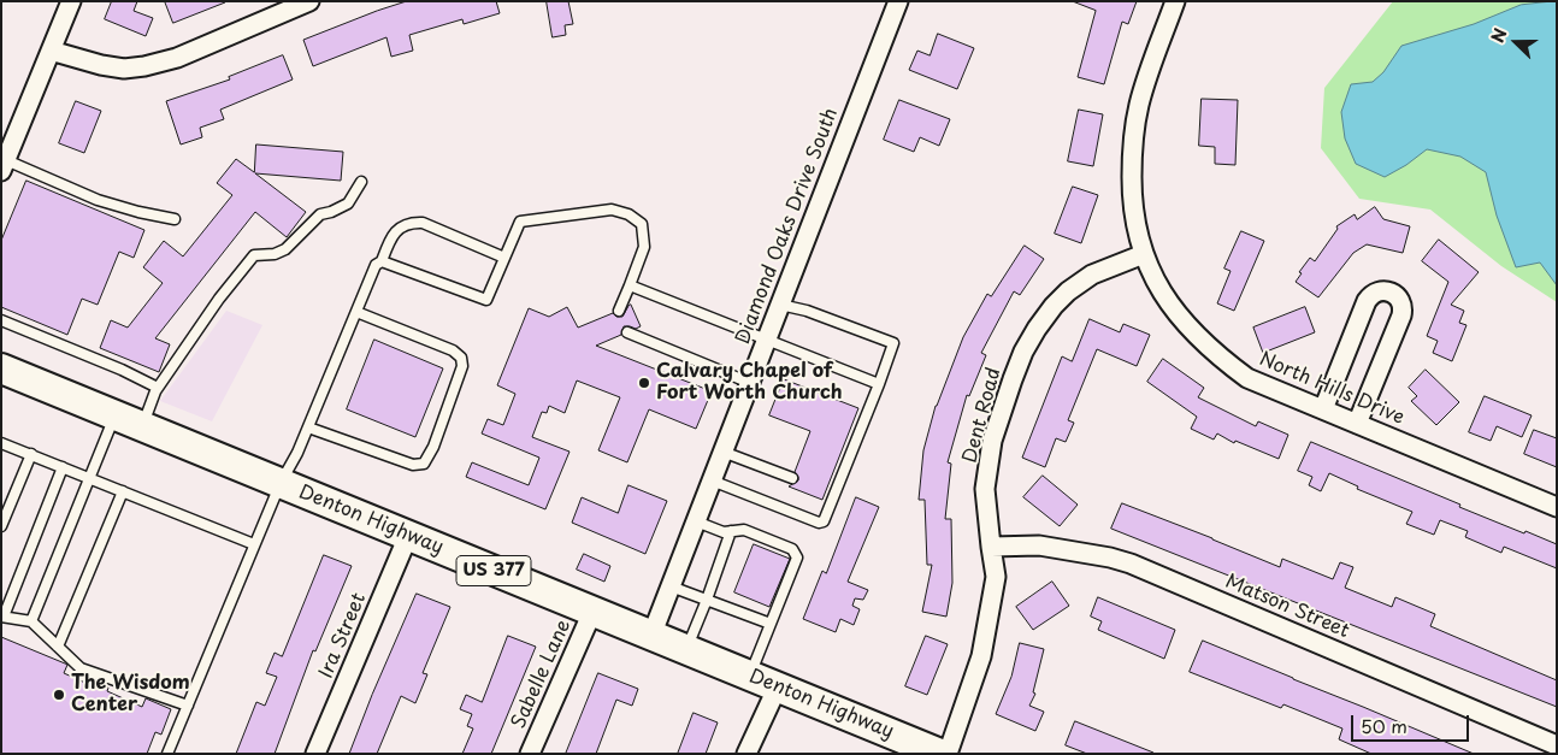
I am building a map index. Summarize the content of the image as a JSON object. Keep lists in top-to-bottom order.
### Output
{
  "streets": {
    "main road": ["Denton Highway", "US 377"],
    "street": [
      "Diamond Oaks Drive South",
      "North Hills Drive",
      "Dent Road",
      "Matson Street",
      "Ira Street",
      "Sabelle Lane"
    ]
  },
  "crossings": [
    ["Diamond Oaks Drive South", "Denton Highway"],
    ["North Hills Drive", "Dent Road"],
    ["Dent Road", "Matson Street"],
    ["Denton Highway", "Ira Street"],
    ["Denton Highway", "Sabelle Lane"]
  ],
  "places": ["Calvary Chapel of Fort Worth Church", "The Wisdom Center"],
  "scale_bar": "50 m",
  "north": "left"
}
